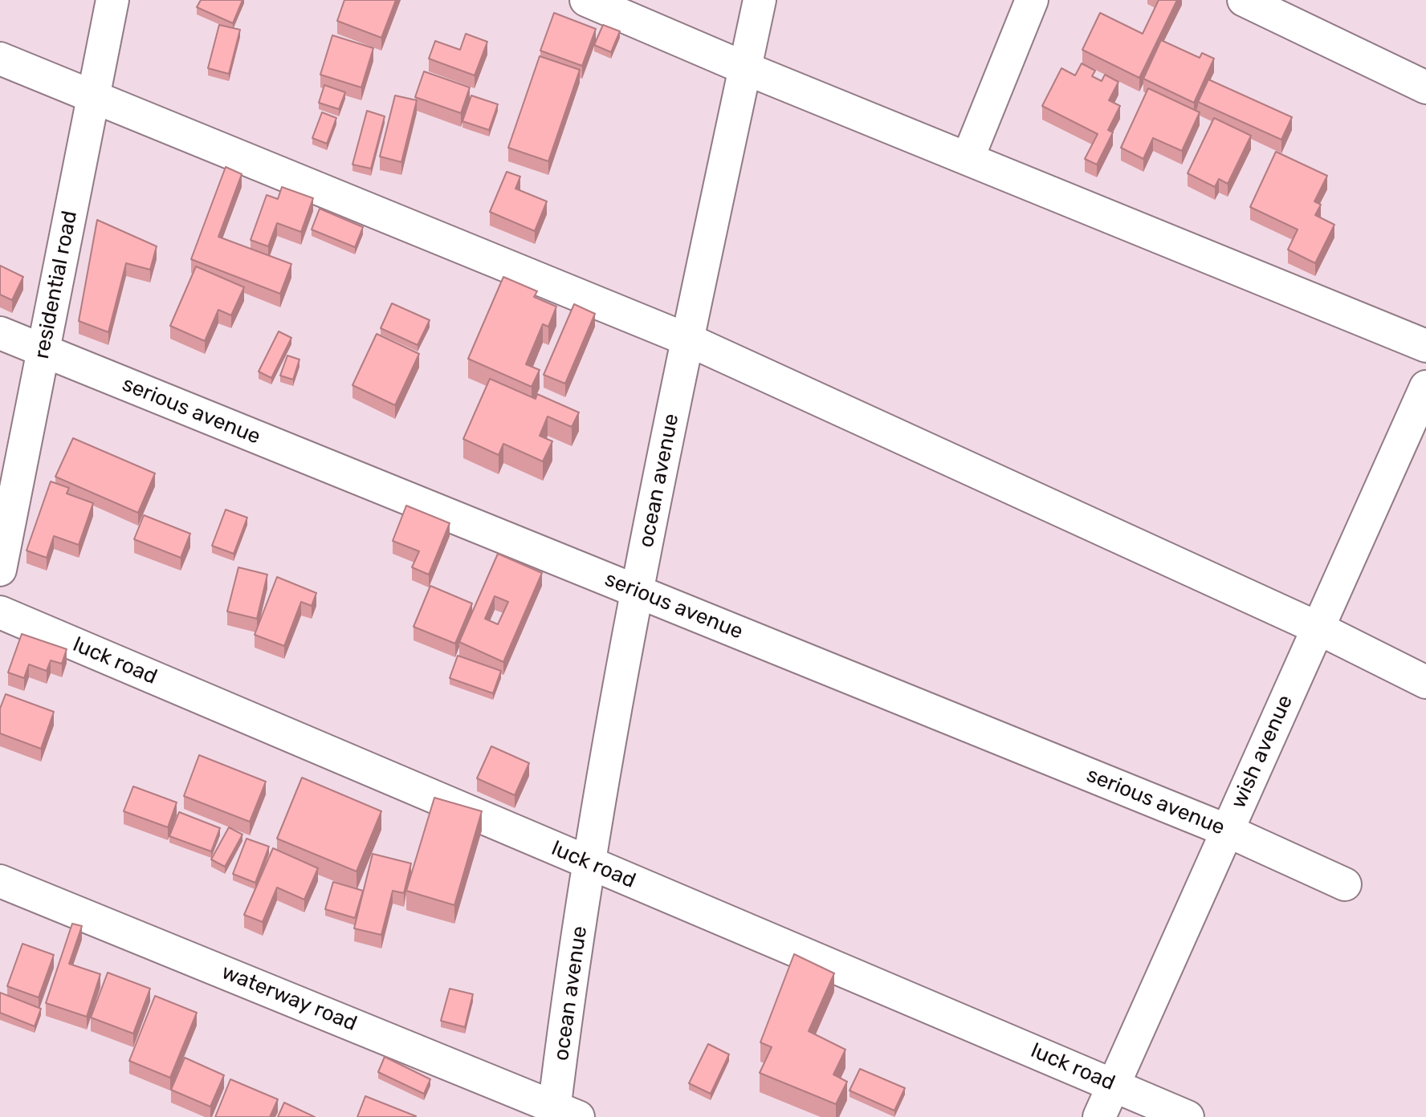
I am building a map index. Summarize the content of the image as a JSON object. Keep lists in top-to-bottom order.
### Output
{
  "streets": {
    "street": [
      "residential road",
      "serious avenue",
      "ocean avenue",
      "luck road",
      "wish avenue",
      "waterway road"
    ]
  },
  "crossings": [
    ["residential road", "serious avenue"],
    ["serious avenue", "ocean avenue"],
    ["serious avenue", "wish avenue"],
    ["ocean avenue", "luck road"],
    ["ocean avenue", "waterway road"],
    ["luck road", "wish avenue"]
  ]
}
